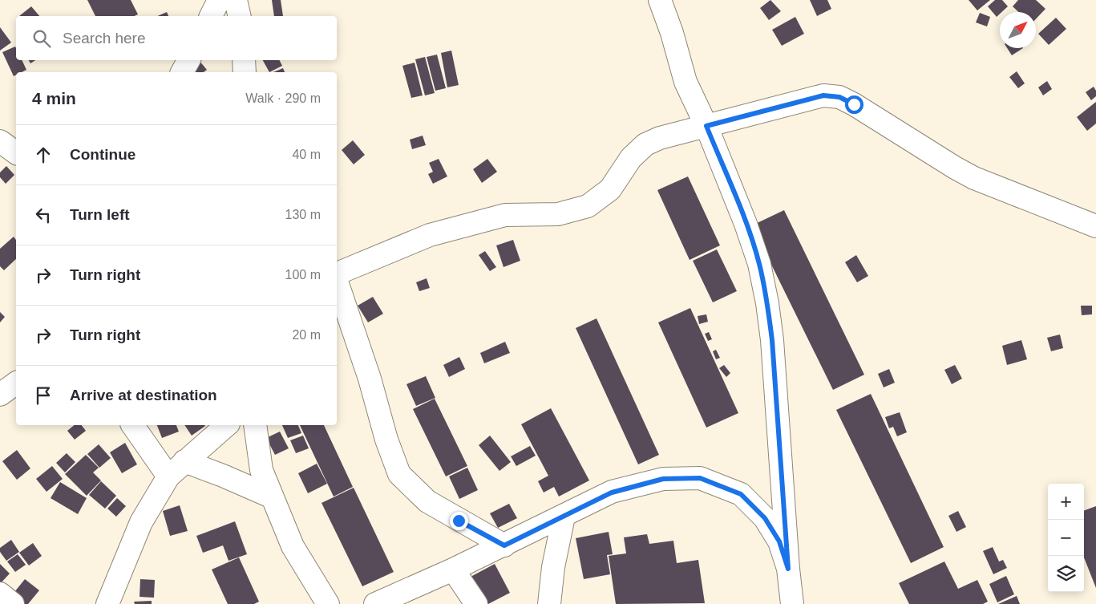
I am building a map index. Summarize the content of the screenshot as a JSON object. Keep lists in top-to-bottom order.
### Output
{
  "north": "top right",
  "page": {
    "search": "Search here",
    "heading": ["4 min", "Walk · 290 m"],
    "list": [
      ["Continue", "40 m"],
      ["Turn left", "130 m"],
      ["Turn right", "100 m"],
      ["Turn right", "20 m"],
      "Arrive at destination"
    ],
    "map_buttons": ["+", "−"]
  }
}
